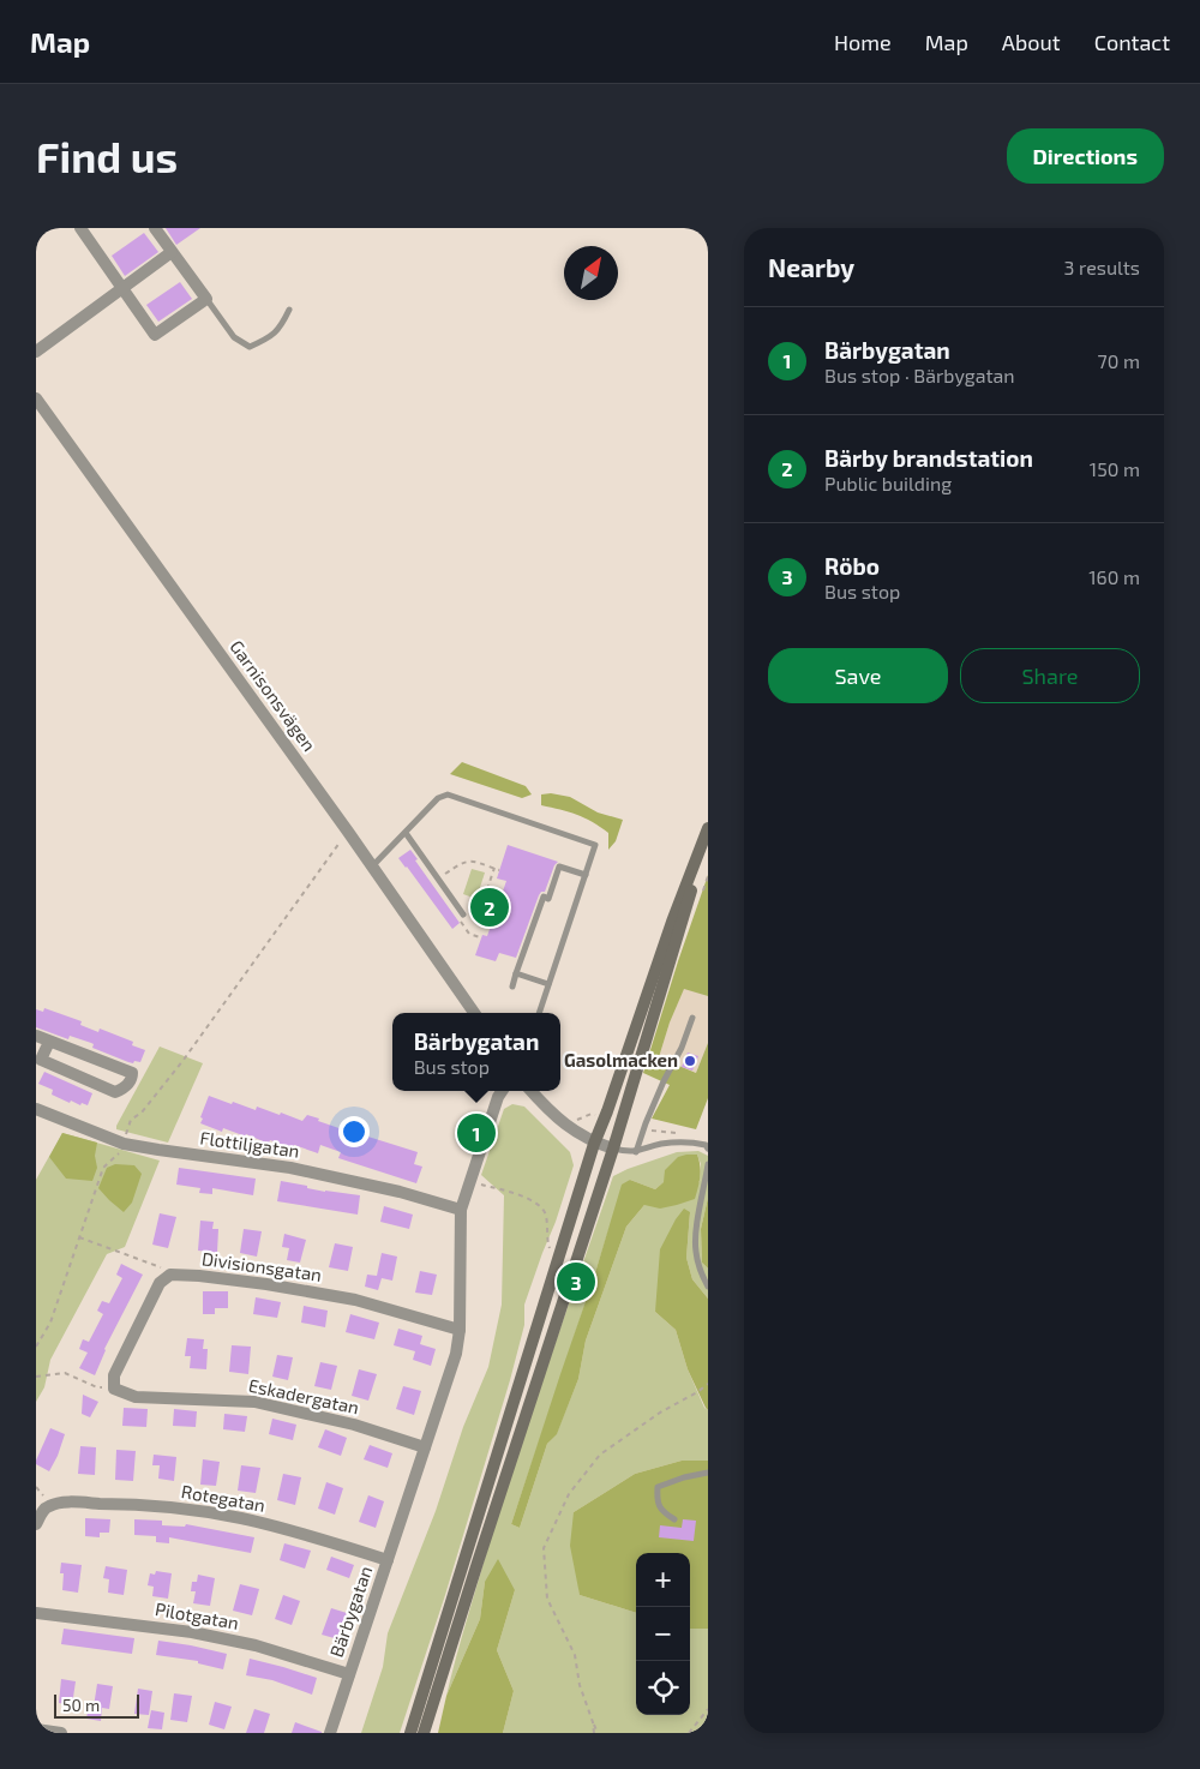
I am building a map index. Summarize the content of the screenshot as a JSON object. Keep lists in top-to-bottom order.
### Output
{
  "streets": {
    "street": [
      "Garnisonsvägen",
      "Flottiljgatan",
      "Divisionsgatan",
      "Eskadergatan",
      "Rotegatan",
      "Bärbygatan",
      "Pilotgatan"
    ]
  },
  "crossings": [
    ["Flottiljgatan", "Bärbygatan"],
    ["Divisionsgatan", "Bärbygatan"],
    ["Eskadergatan", "Bärbygatan"],
    ["Rotegatan", "Bärbygatan"],
    ["Bärbygatan", "Pilotgatan"]
  ],
  "places": ["Gasolmacken"],
  "scale_bar": "50 m",
  "north": "top right",
  "page": {
    "header": "Map",
    "nav": [
      "Home",
      "Map",
      "About",
      "Contact"
    ],
    "buttons": [
      "Directions",
      ["Save", "Share"]
    ],
    "title": "Find us",
    "heading": ["Nearby", "3 results"],
    "list": [
      {
        "mark": "1",
        "name": "Bärbygatan",
        "note": "Bus stop · Bärbygatan",
        "value": "70 m"
      },
      {
        "mark": "2",
        "name": "Bärby brandstation",
        "note": "Public building",
        "value": "150 m"
      },
      {
        "mark": "3",
        "name": "Röbo",
        "note": "Bus stop",
        "value": "160 m"
      }
    ],
    "pins": ["2", "1", "3"],
    "popup": ["Bärbygatan", "Bus stop"],
    "map_buttons": ["+", "−"],
    "scale": "50 m"
  }
}
